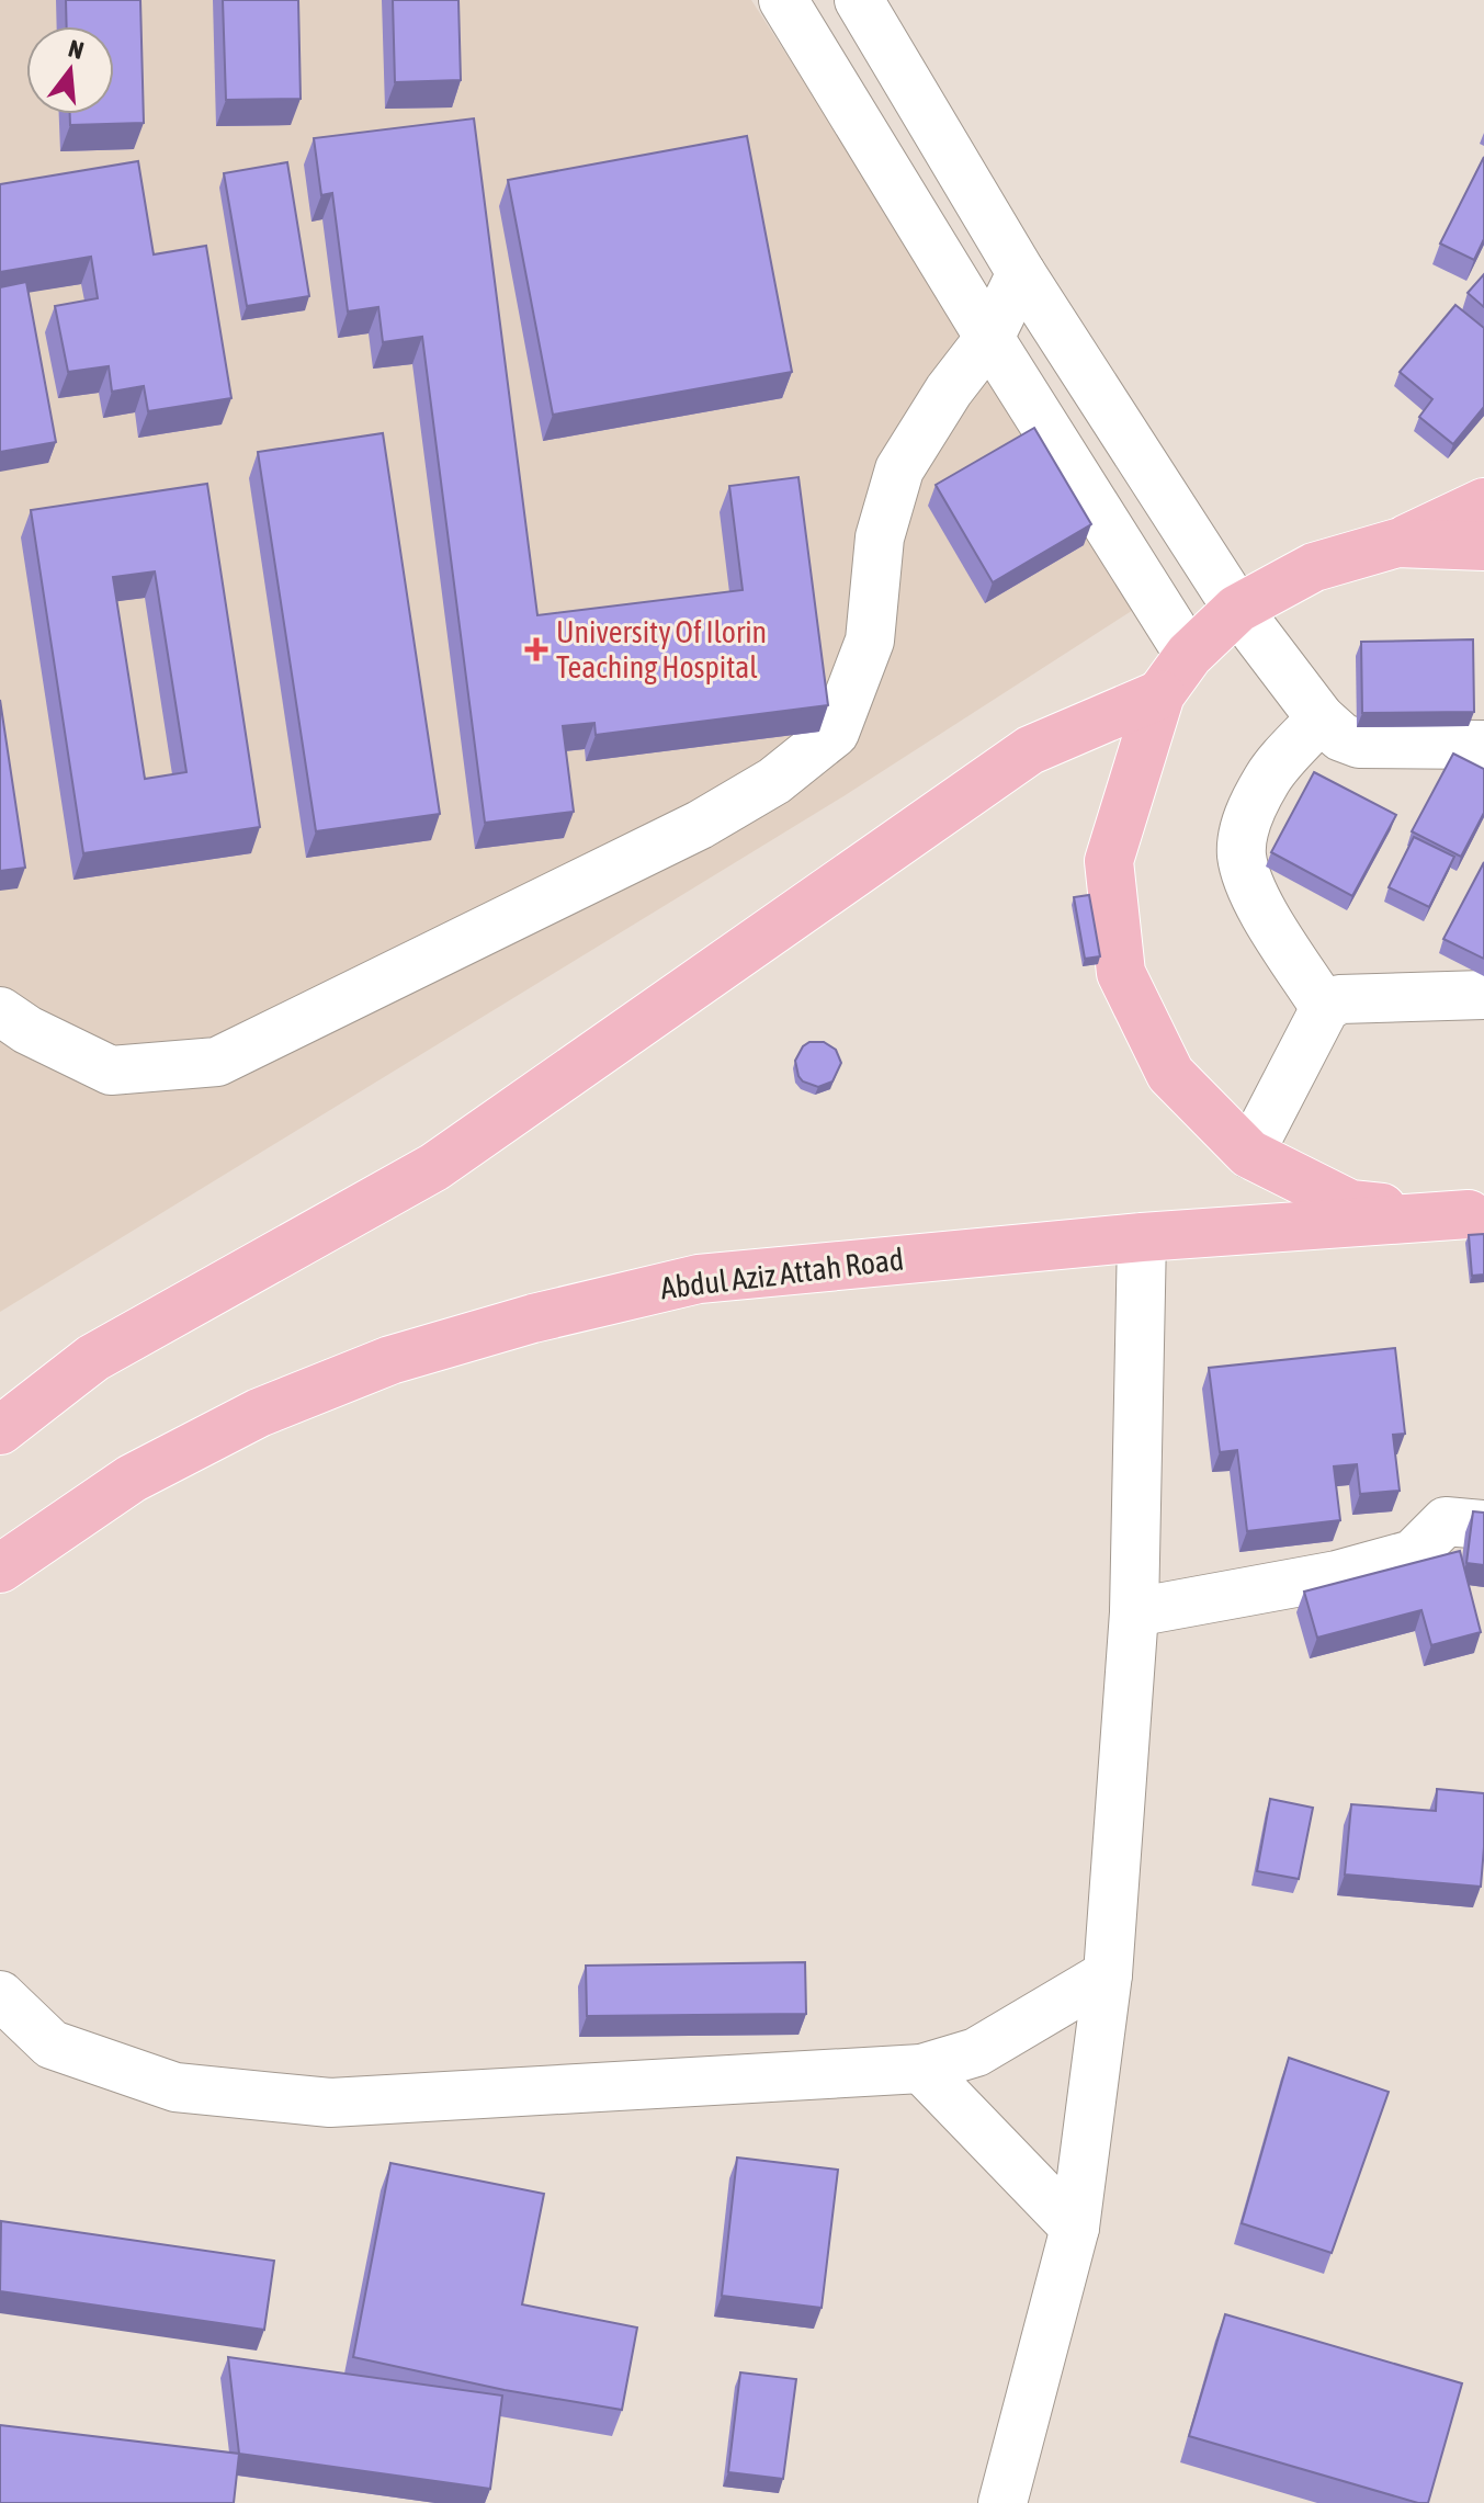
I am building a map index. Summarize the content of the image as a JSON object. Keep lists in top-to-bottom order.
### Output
{
  "streets": {
    "highway": ["Abdul Aziz Attah Road"]
  },
  "places": {
    "health": ["University Of Ilorin Teaching Hospital"]
  },
  "north": "top"
}
